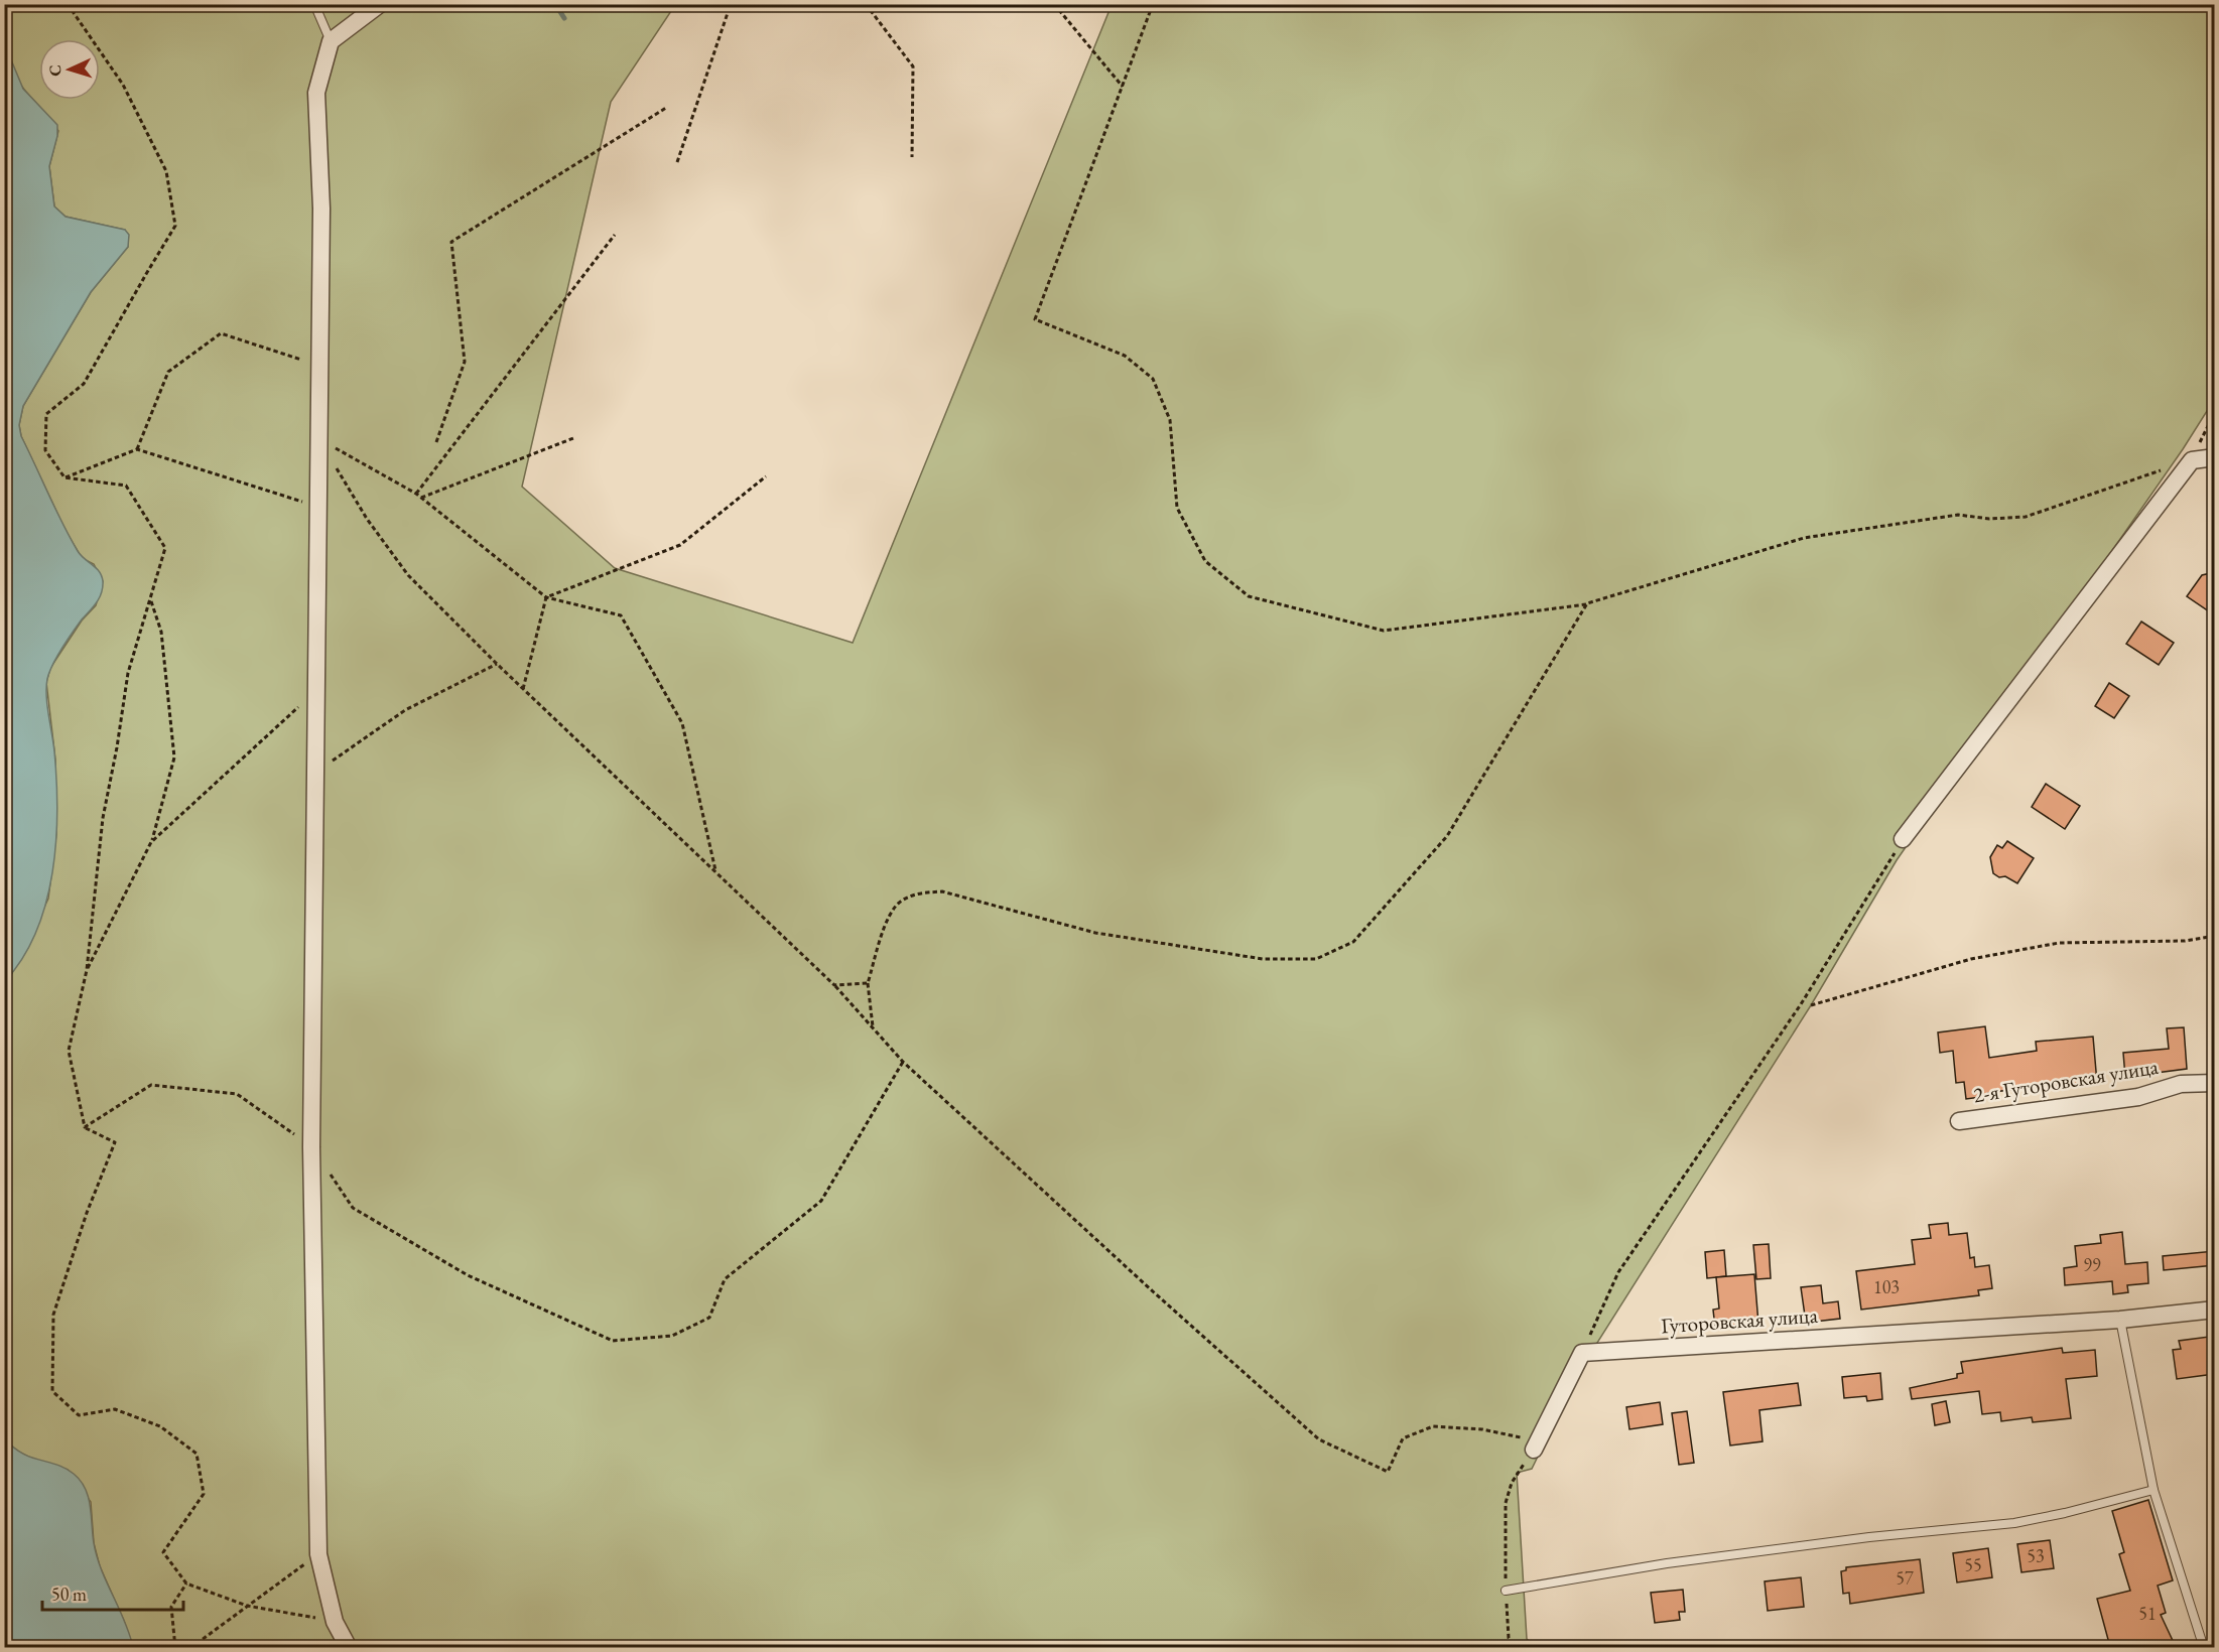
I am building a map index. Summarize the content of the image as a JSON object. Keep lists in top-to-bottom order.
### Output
{
  "streets": {
    "street": ["2-я Гуторовская улица", "Гуторовская улица"]
  },
  "house_numbers": [
    "99",
    "103",
    "53",
    "55",
    "57",
    "51"
  ],
  "scale_bar": "50 m",
  "north": "left"
}
